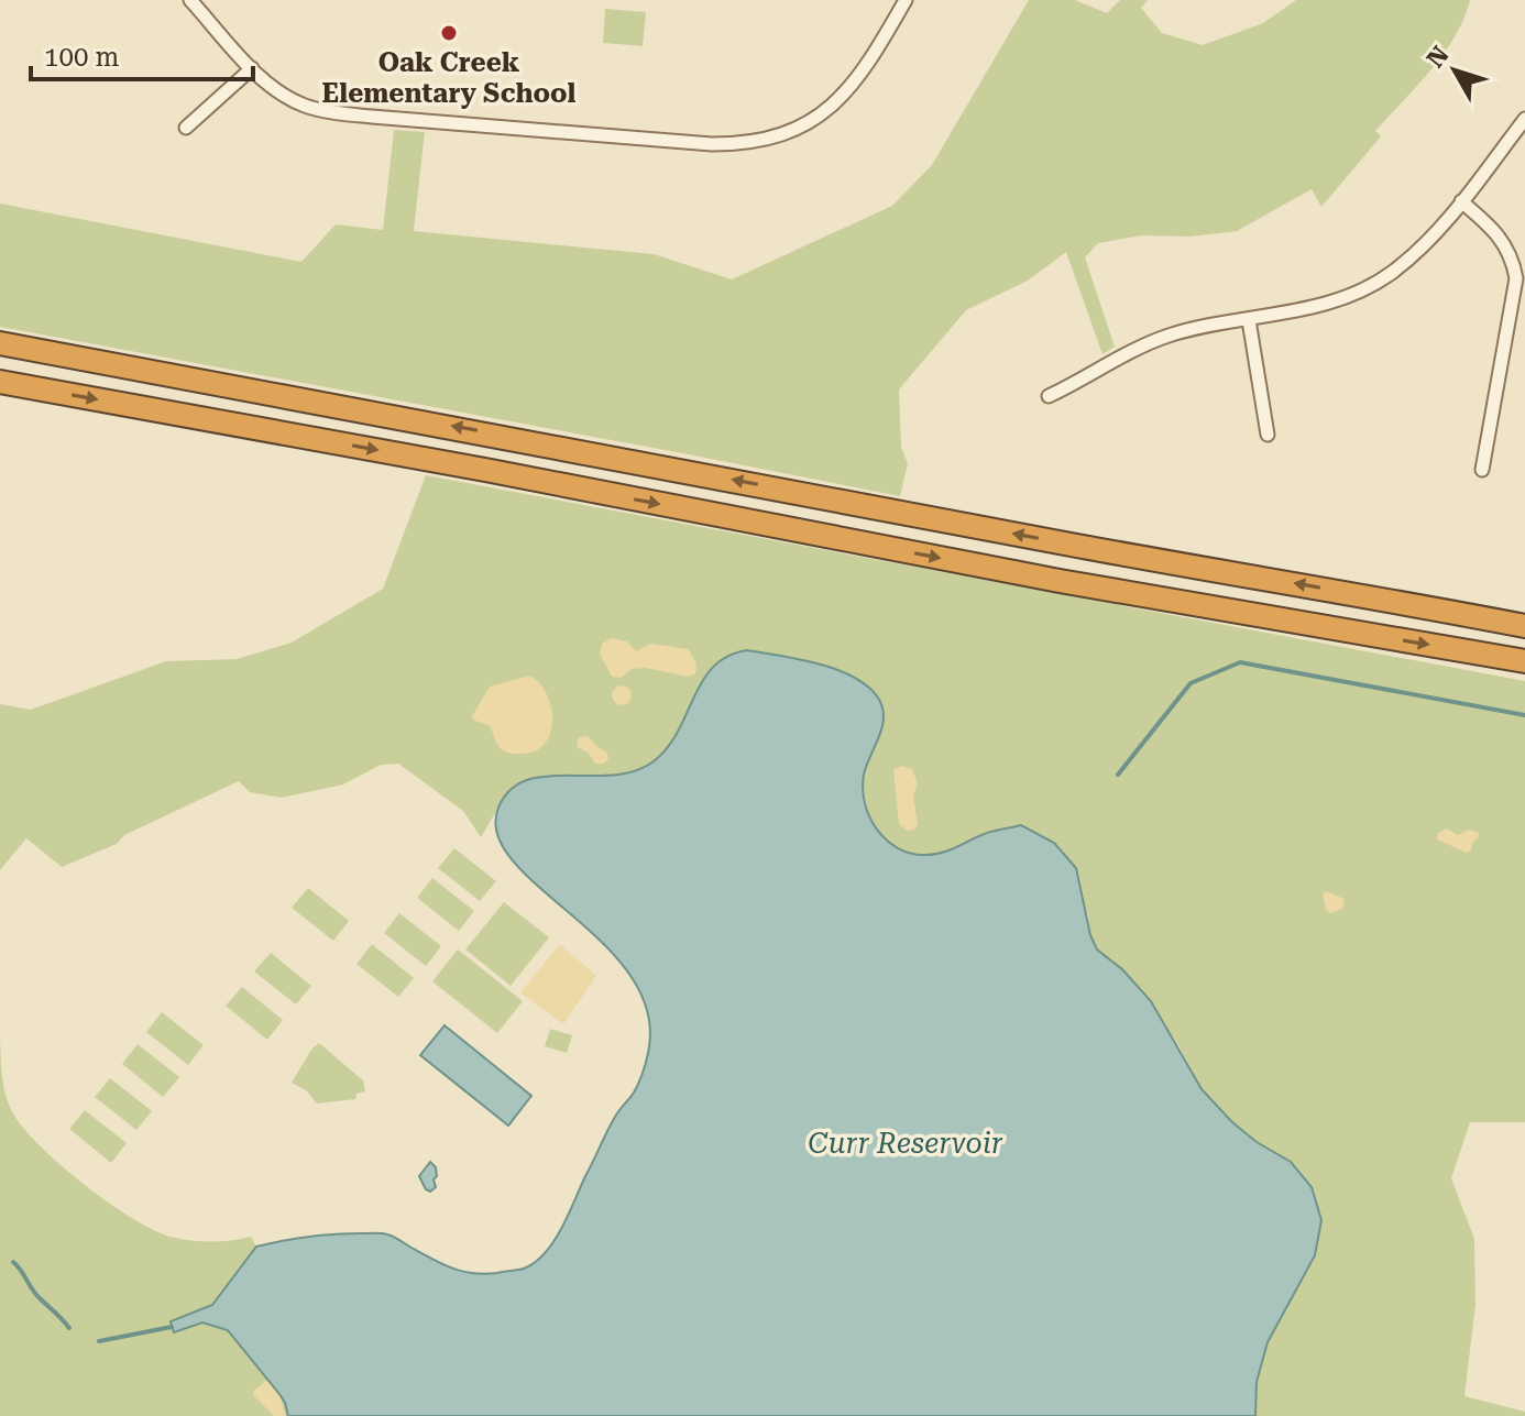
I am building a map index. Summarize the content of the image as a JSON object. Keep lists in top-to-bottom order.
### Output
{
  "water": ["Curr Reservoir"],
  "places": ["Oak Creek Elementary School"],
  "scale_bar": "100 m",
  "north": "top left"
}
